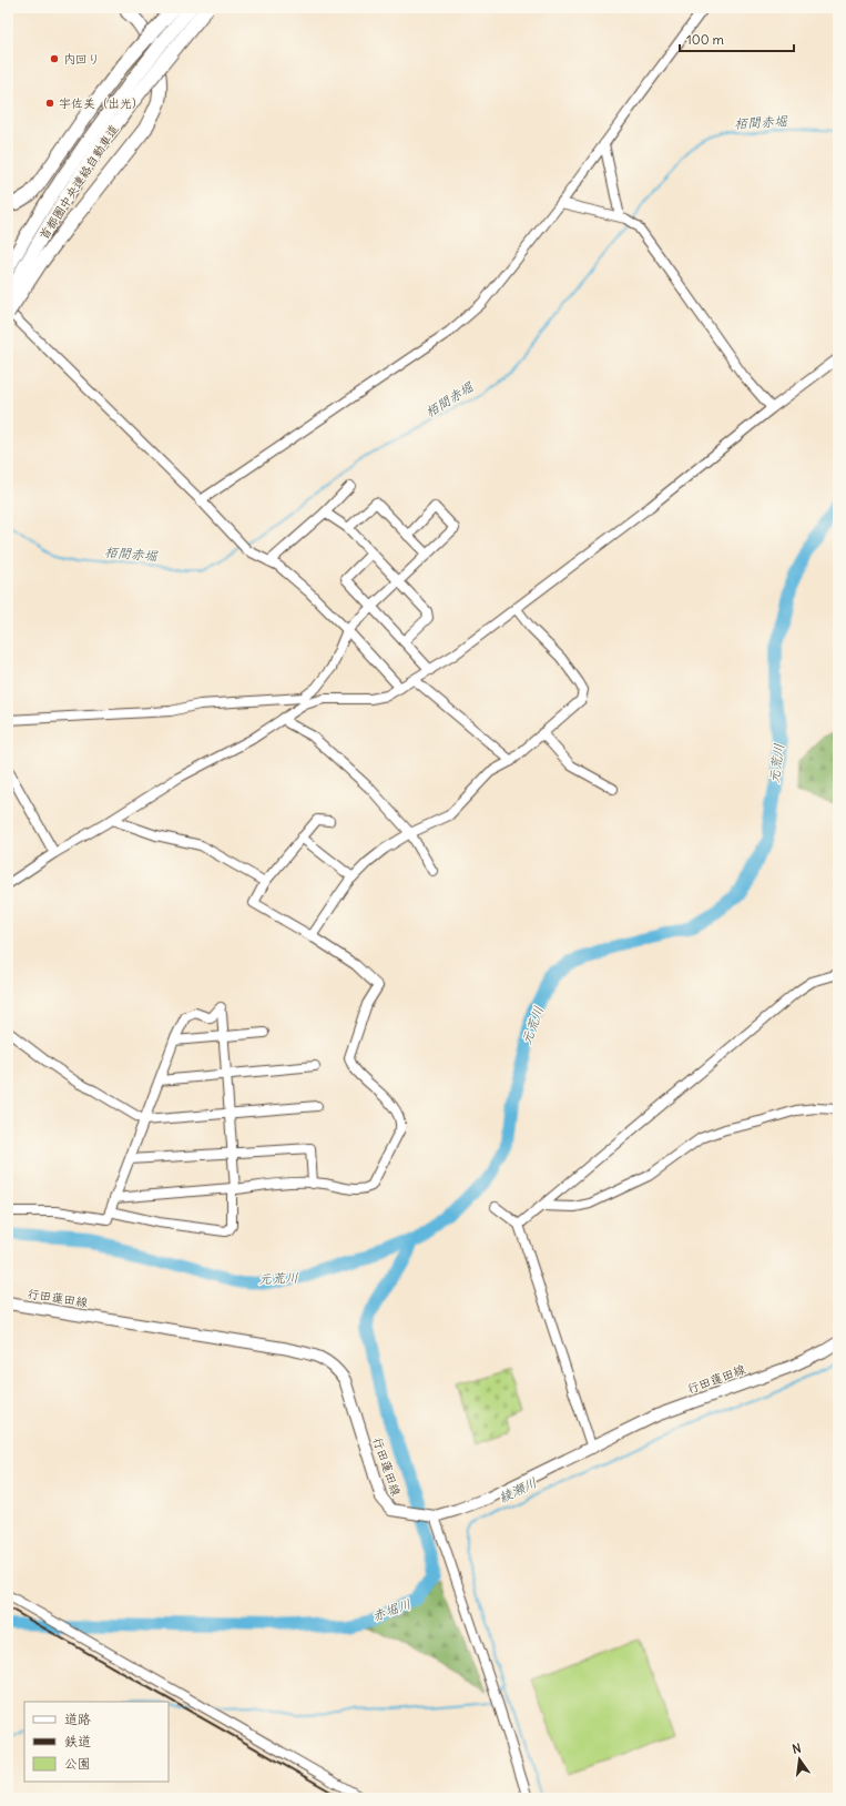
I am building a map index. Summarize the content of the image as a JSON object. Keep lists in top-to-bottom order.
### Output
{
  "streets": {
    "highway": ["首都圏中央連絡自動車道"],
    "main road": ["行田蓮田線"]
  },
  "water": [
    "栢間赤堀",
    "元荒川",
    "綾瀬川",
    "赤堀川"
  ],
  "places": ["内回り", "宇佐美（出光）"],
  "legend": ["道路", "鉄道", "公園"],
  "scale_bar": "100 m",
  "north": "top"
}
